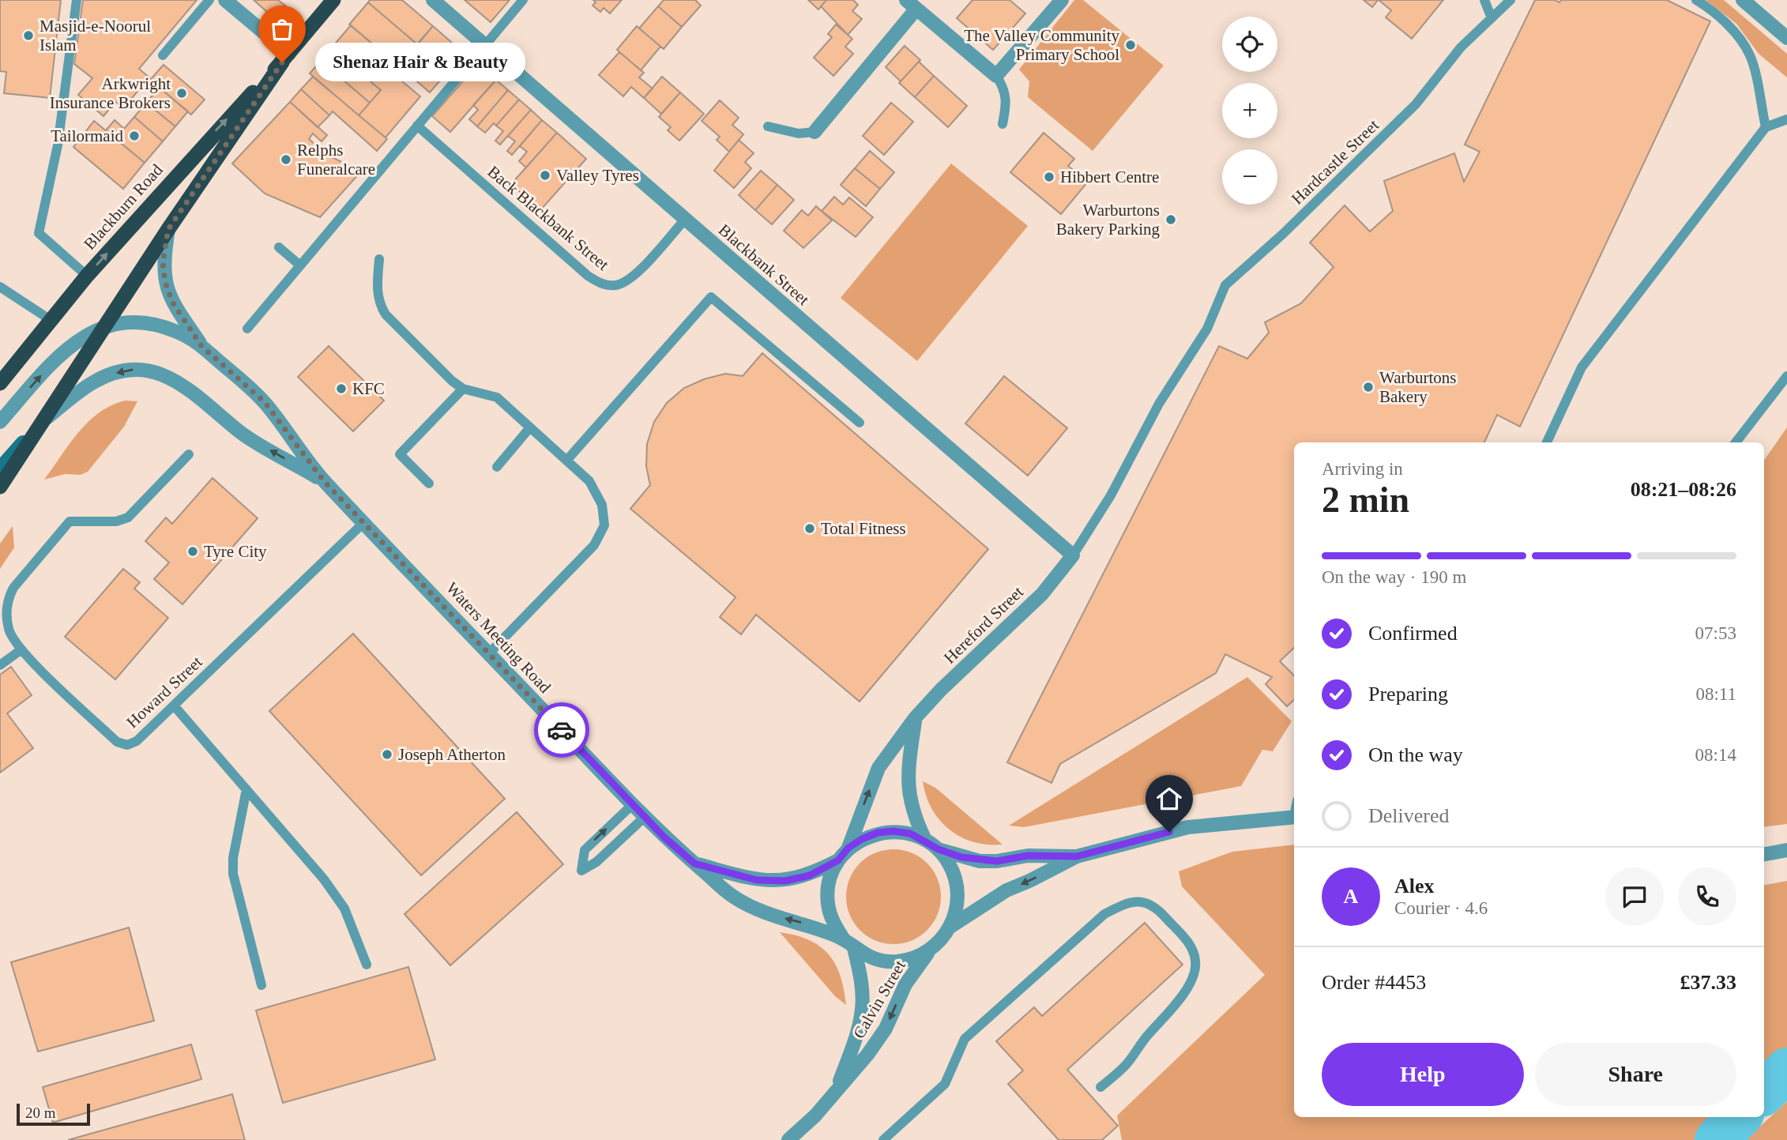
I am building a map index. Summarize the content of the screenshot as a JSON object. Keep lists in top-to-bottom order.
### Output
{
  "streets": {
    "highway": ["Blackburn Road"],
    "street": [
      "Blackbank Street",
      "Hereford Street",
      "Waters Meeting Road",
      "Calvin Street"
    ],
    "lane": ["Hardcastle Street", "Back Blackbank Street", "Howard Street"]
  },
  "crossings": [
    ["Hardcastle Street", "Blackbank Street"],
    ["Hardcastle Street", "Hereford Street"],
    ["Blackburn Road", "Waters Meeting Road"],
    ["Back Blackbank Street", "Blackbank Street"],
    ["Blackbank Street", "Hereford Street"],
    ["Hereford Street", "Waters Meeting Road"],
    ["Hereford Street", "Calvin Street"],
    ["Waters Meeting Road", "Howard Street"],
    ["Waters Meeting Road", "Calvin Street"]
  ],
  "one_way": ["Hereford Street", "Calvin Street"],
  "places": [
    "Masjid-e-Noorul Islam",
    "The Valley Community Primary School",
    "Shenaz Hair & Beauty",
    "Arkwright Insurance Brokers",
    "Tailormaid",
    "Relphs Funeralcare",
    "Valley Tyres",
    "Hibbert Centre",
    "Warburtons Bakery Parking",
    "Warburtons Bakery",
    "KFC",
    "Total Fitness",
    "Tyre City",
    "Joseph Atherton"
  ],
  "scale_bar": "20 m",
  "page": {
    "map_buttons": ["+", "−"],
    "bubble": "Shenaz Hair & Beauty",
    "heading": ["2 min", "Arriving in", "08:21–08:26"],
    "panel": [
      "Alex",
      "Courier · 4.6",
      "Order #4453",
      "£37.33"
    ],
    "bar": "On the way · 190 m",
    "list": [
      ["Confirmed", "07:53"],
      ["Preparing", "08:11"],
      ["On the way", "08:14"],
      "Delivered"
    ],
    "round": "A",
    "buttons": ["Help", "Share"],
    "scale": "20 m"
  }
}
